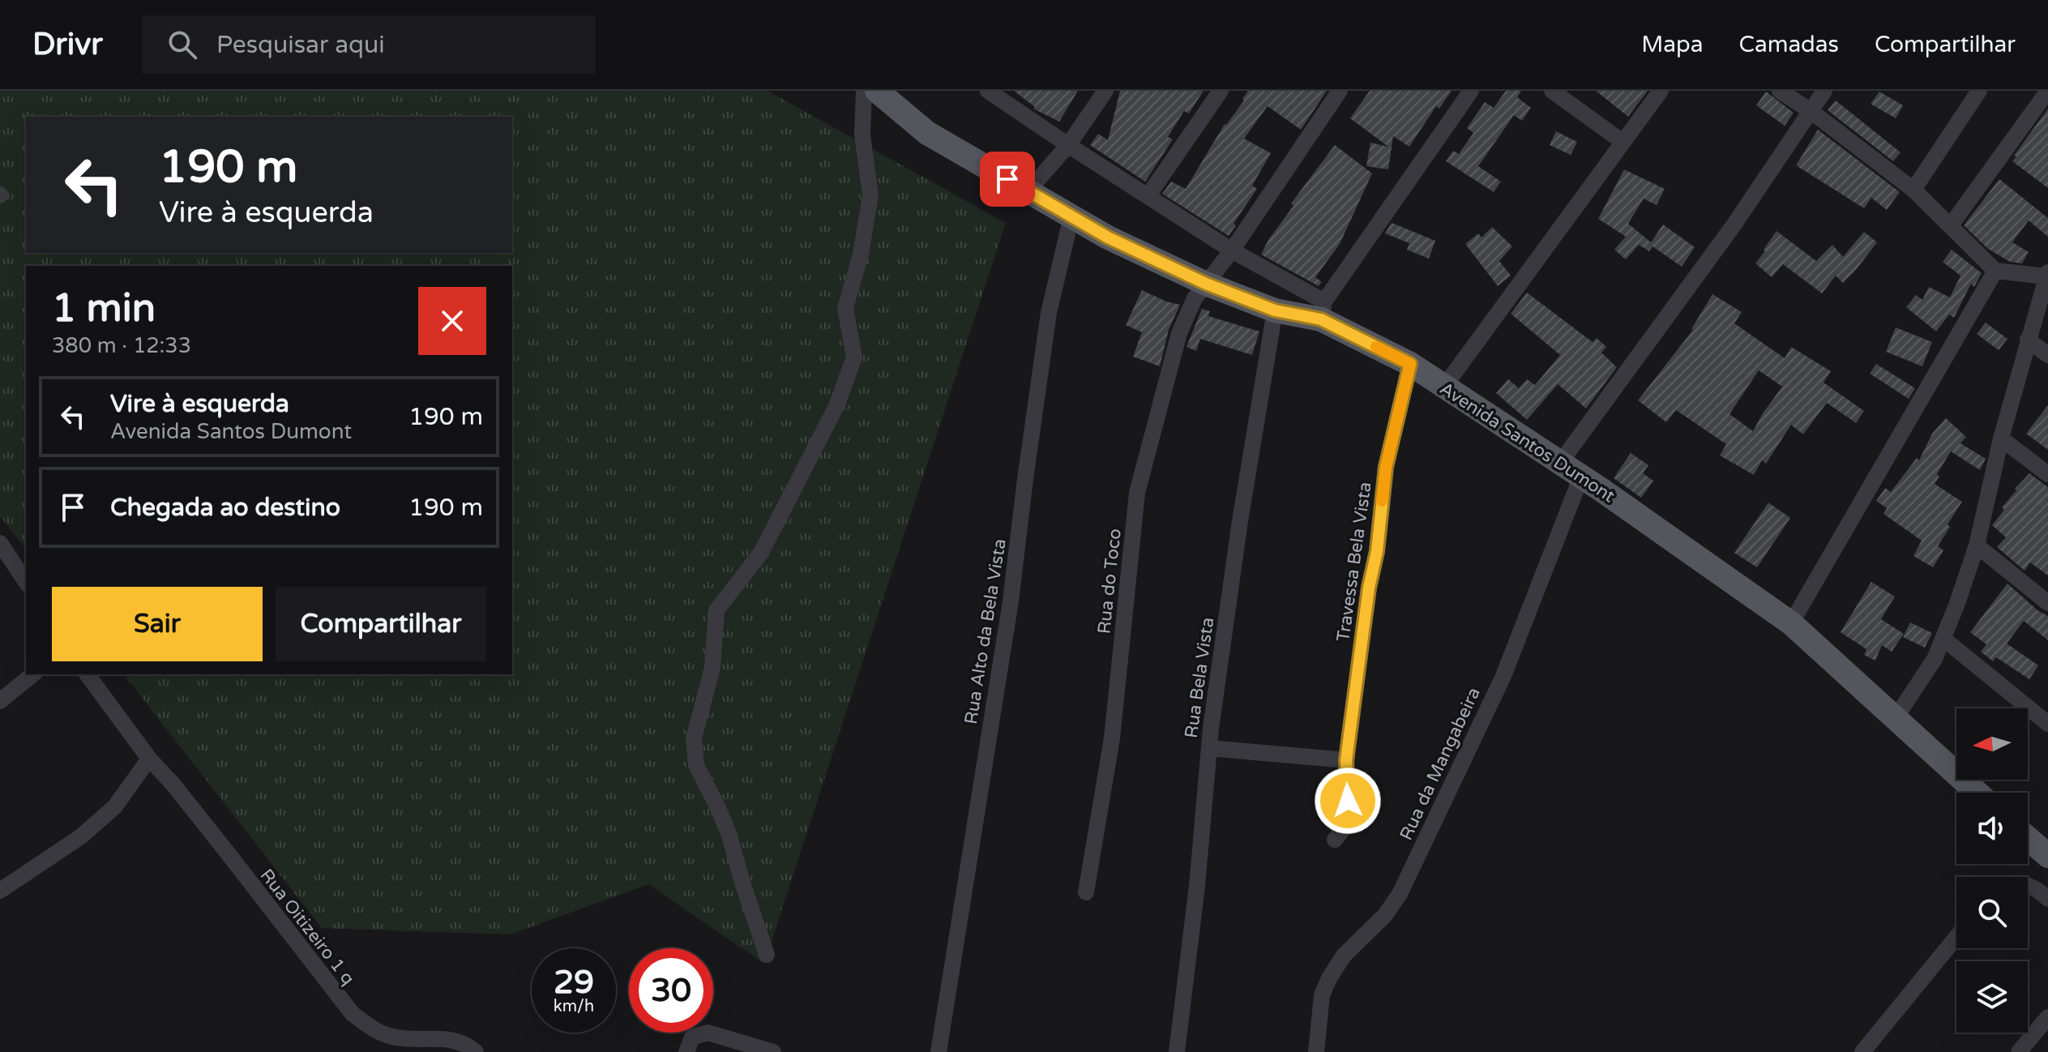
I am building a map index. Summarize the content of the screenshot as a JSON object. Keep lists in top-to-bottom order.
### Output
{
  "streets": {
    "main road": ["Avenida Santos Dumont"],
    "street": [
      "Travessa Bela Vista",
      "Rua do Toco",
      "Rua Alto da Bela Vista",
      "Rua Bela Vista",
      "Rua da Mangabeira",
      "Rua Oitizeiro 1 q"
    ]
  },
  "crossings": [
    ["Avenida Santos Dumont", "Travessa Bela Vista"],
    ["Avenida Santos Dumont", "Rua do Toco"],
    ["Avenida Santos Dumont", "Rua Alto da Bela Vista"],
    ["Avenida Santos Dumont", "Rua Bela Vista"],
    ["Avenida Santos Dumont", "Rua da Mangabeira"]
  ],
  "north": "left",
  "page": {
    "header": "Drivr",
    "search": "Pesquisar aqui",
    "nav": ["Mapa", "Camadas", "Compartilhar"],
    "turn": ["190 m", "Vire à esquerda"],
    "heading": ["1 min", "380 m · 12:33"],
    "list": [
      {
        "name": "Vire à esquerda",
        "note": "Avenida Santos Dumont",
        "value": "190 m"
      },
      {
        "name": "Chegada ao destino",
        "value": "190 m"
      }
    ],
    "buttons": ["Sair", "Compartilhar"],
    "speed": "29 km/h",
    "limit": "30"
  }
}
